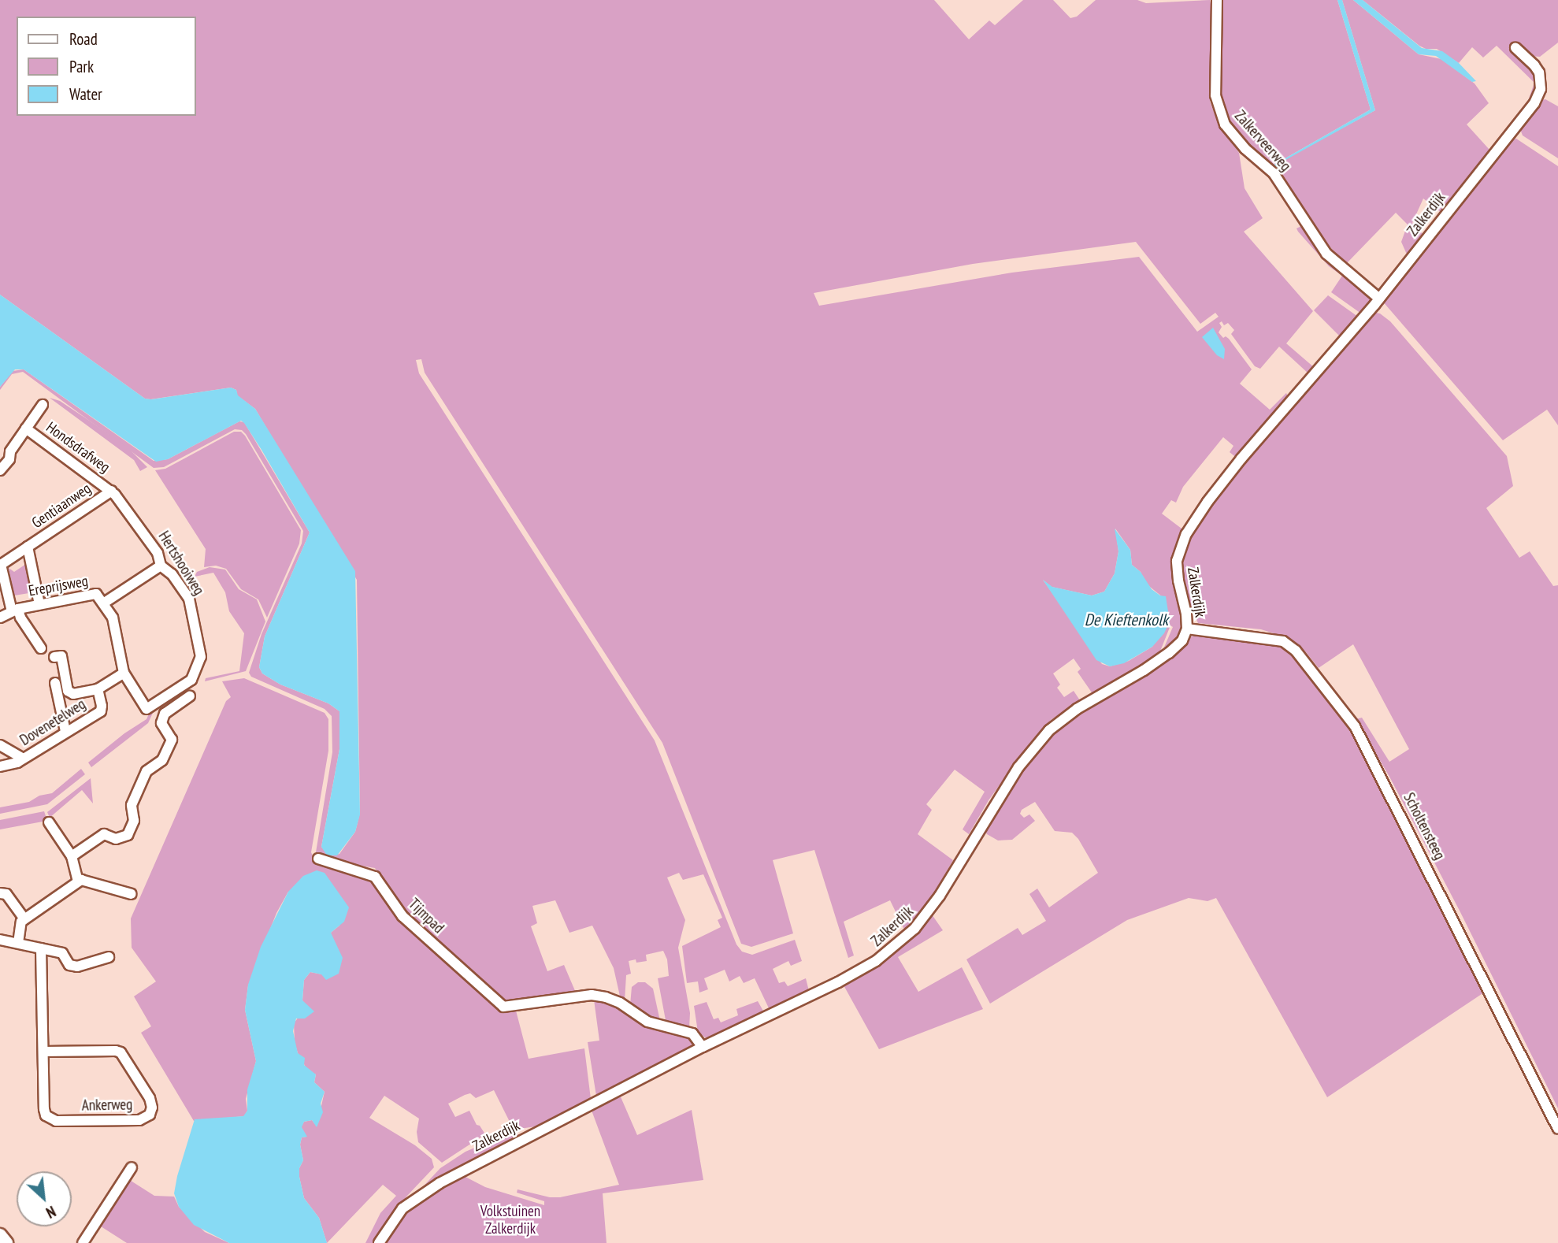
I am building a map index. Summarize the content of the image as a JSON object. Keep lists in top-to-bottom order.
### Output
{
  "streets": {
    "street": [
      "Zalkerveerweg",
      "Zalkerdijk",
      "Hondsdrafweg",
      "Gentiaanweg",
      "Hertshooiweg",
      "Ereprijsweg",
      "Dovenetelweg",
      "Scholtensteeg",
      "Tijmpad",
      "Ankerweg"
    ]
  },
  "crossings": [
    ["Zalkerveerweg", "Zalkerdijk"],
    ["Zalkerdijk", "Scholtensteeg"],
    ["Zalkerdijk", "Tijmpad"],
    ["Hondsdrafweg", "Gentiaanweg"],
    ["Hondsdrafweg", "Hertshooiweg"],
    ["Gentiaanweg", "Hertshooiweg"],
    ["Gentiaanweg", "Ereprijsweg"],
    ["Hertshooiweg", "Ereprijsweg"],
    ["Hertshooiweg", "Dovenetelweg"]
  ],
  "water": ["De Kieftenkolk"],
  "parks": ["Volkstuinen Zalkerdijk"],
  "legend": ["Road", "Park", "Water"],
  "north": "bottom right"
}
